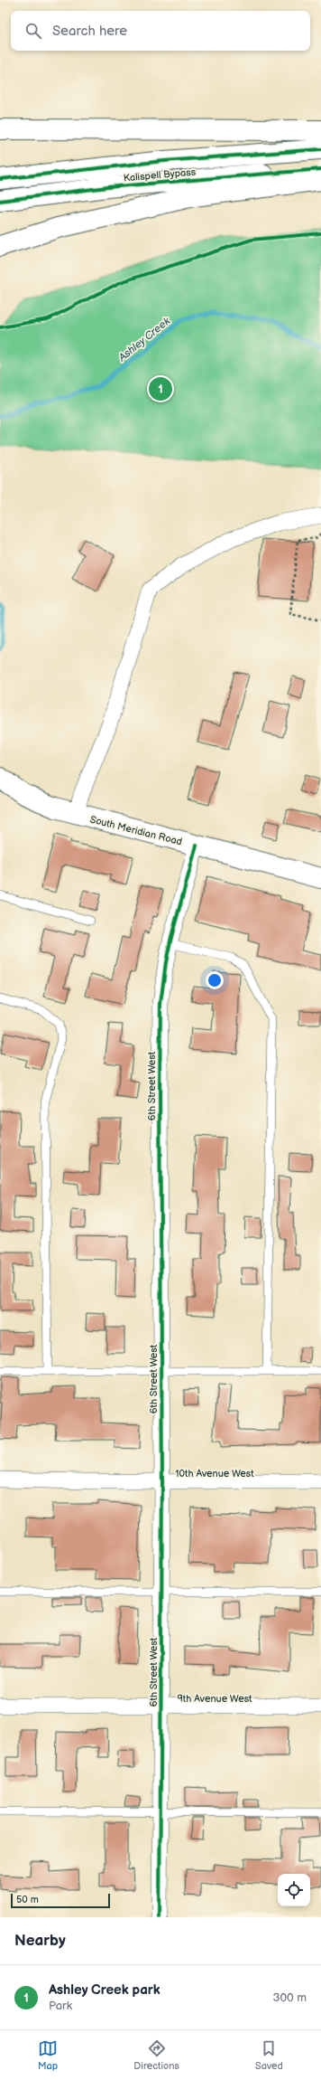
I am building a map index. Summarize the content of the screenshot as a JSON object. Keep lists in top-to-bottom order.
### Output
{
  "streets": {
    "main road": ["Kalispell Bypass", "South Meridian Road"],
    "street": ["6th Street West", "10th Avenue West", "9th Avenue West"]
  },
  "crossings": [
    ["South Meridian Road", "6th Street West"],
    ["6th Street West", "10th Avenue West"],
    ["6th Street West", "9th Avenue West"]
  ],
  "water": ["Ashley Creek"],
  "scale_bar": "50 m",
  "page": {
    "search": "Search here",
    "pins": "1",
    "scale": "50 m",
    "heading": "Nearby",
    "list": [
      {
        "mark": "1",
        "name": "Ashley Creek park",
        "note": "Park",
        "value": "300 m"
      }
    ],
    "nav": ["Map", "Directions", "Saved"]
  }
}
